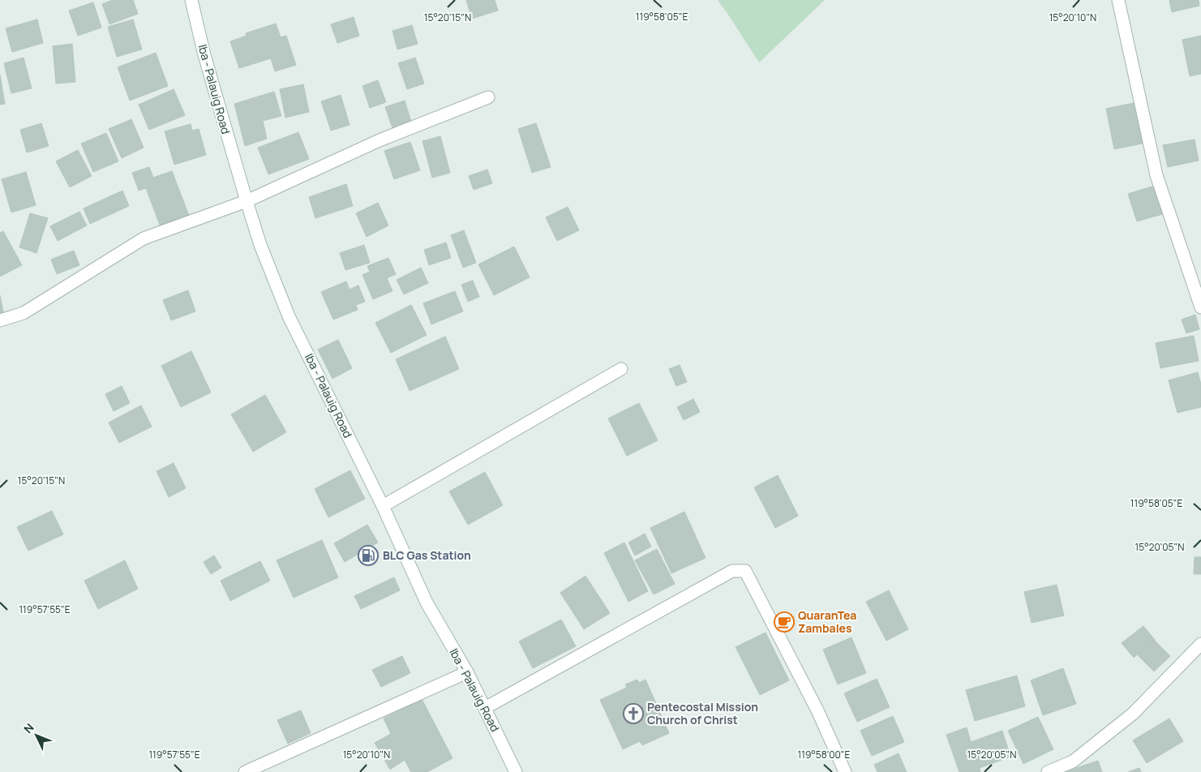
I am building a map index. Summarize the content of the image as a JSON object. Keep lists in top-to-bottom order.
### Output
{
  "streets": {
    "street": ["Iba - Palauig Road"]
  },
  "places": {
    "fuel station": ["BLC Gas Station"],
    "cafe": ["QuaranTea Zambales"],
    "church": ["Pentecostal Mission Church of Christ"]
  },
  "north": "top left",
  "coordinates": [
    "119°58'05\"E",
    "15°20'15\"N",
    "15°20'10\"N",
    "15°20'05\"N",
    "119°57'55\"E",
    "119°58'00\"E"
  ]
}
